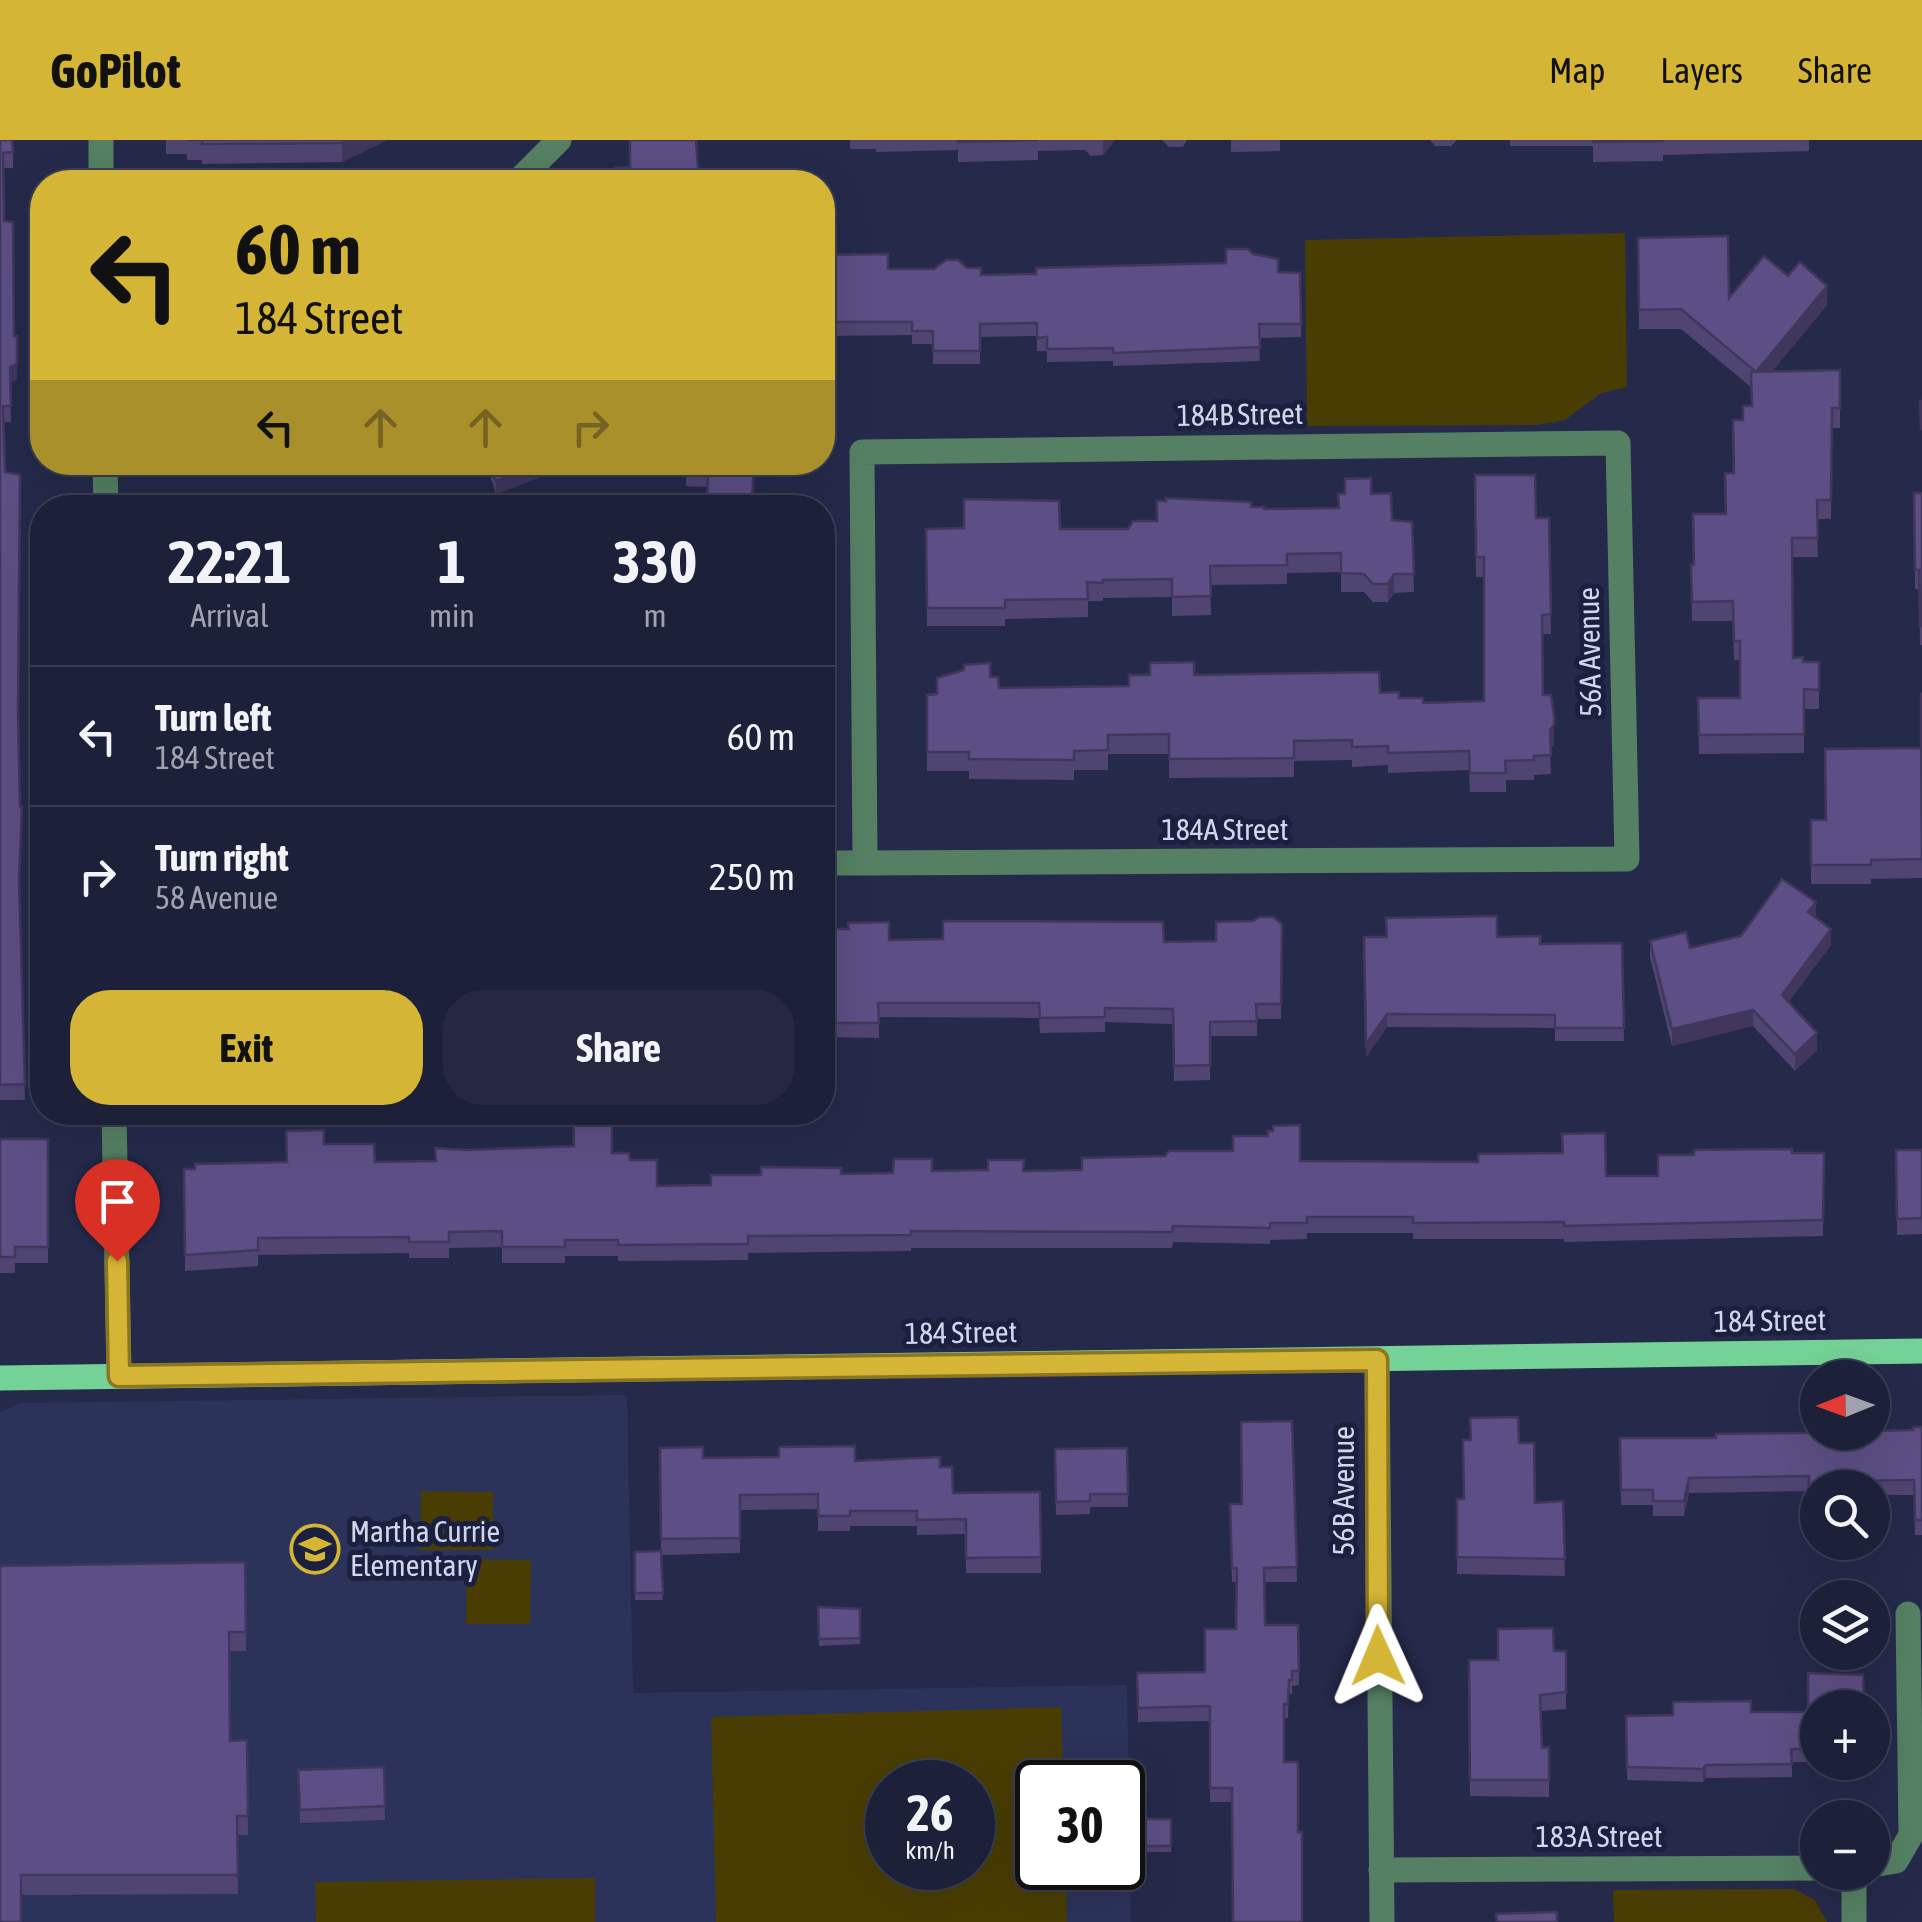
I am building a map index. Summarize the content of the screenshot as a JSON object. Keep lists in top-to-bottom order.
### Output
{
  "streets": {
    "main road": ["184 Street"],
    "street": [
      "184B Street",
      "56A Avenue",
      "184A Street",
      "56B Avenue",
      "183A Street"
    ]
  },
  "crossings": [
    ["184B Street", "56A Avenue"],
    ["184B Street", "184A Street"],
    ["56A Avenue", "184A Street"],
    ["184 Street", "56B Avenue"],
    ["56B Avenue", "183A Street"]
  ],
  "places": {
    "school or university": ["Martha Currie Elementary"]
  },
  "north": "left",
  "page": {
    "header": "GoPilot",
    "nav": ["Map", "Layers", "Share"],
    "turn": ["60 m", "184 Street"],
    "eta": [
      "22:21",
      "Arrival",
      "1",
      "min",
      "330",
      "m"
    ],
    "list": [
      {
        "name": "Turn left",
        "note": "184 Street",
        "value": "60 m"
      },
      {
        "name": "Turn right",
        "note": "58 Avenue",
        "value": "250 m"
      }
    ],
    "buttons": ["Exit", "Share"],
    "map_buttons": ["+", "−"],
    "speed": "26 km/h",
    "limit": "30"
  }
}
